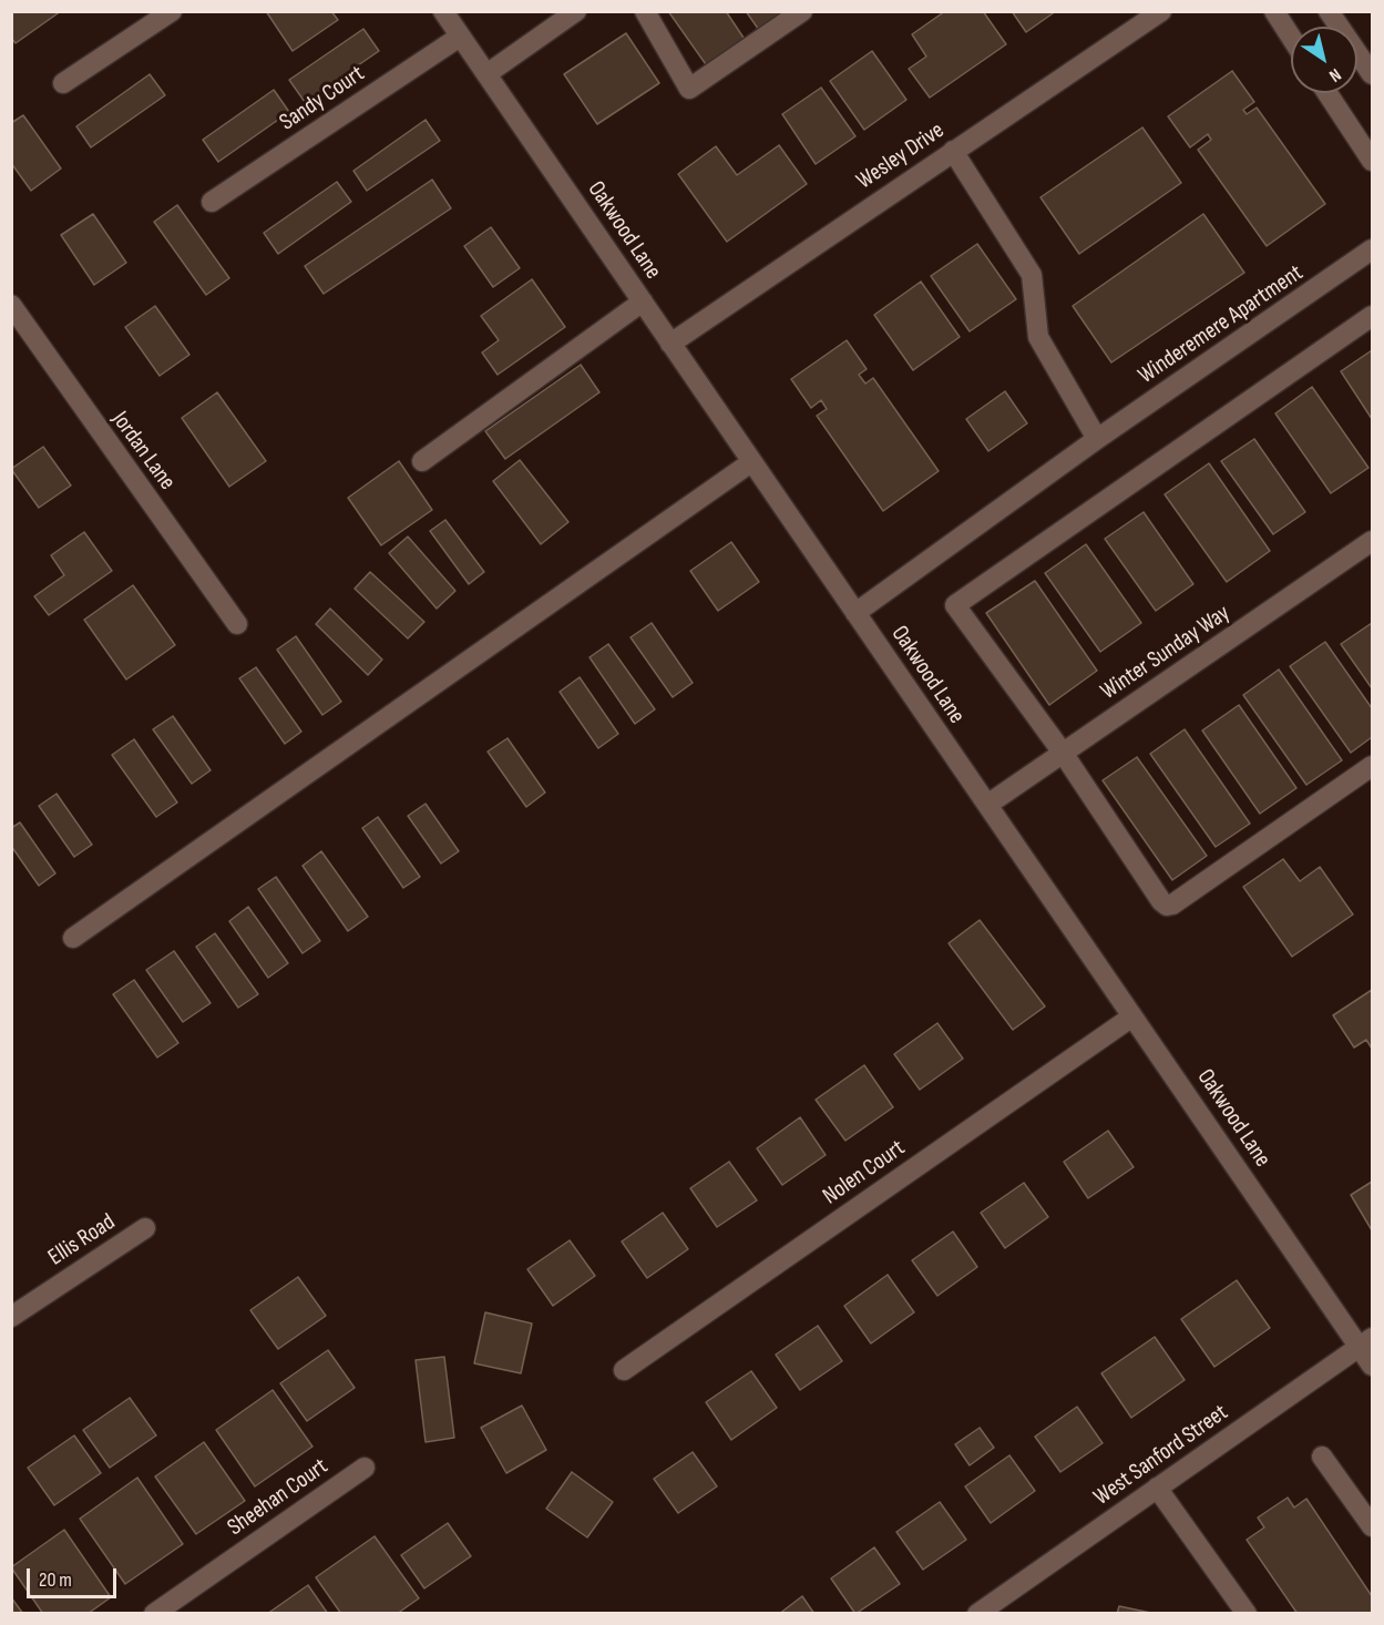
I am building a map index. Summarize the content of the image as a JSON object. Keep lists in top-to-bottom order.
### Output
{
  "streets": {
    "street": [
      "Sandy Court",
      "Wesley Drive",
      "Oakwood Lane",
      "Winderemere Apartment",
      "Jordan Lane",
      "Winter Sunday Way",
      "Nolen Court",
      "Ellis Road",
      "West Sanford Street",
      "Sheehan Court"
    ]
  },
  "crossings": [
    ["Sandy Court", "Oakwood Lane"],
    ["Wesley Drive", "Oakwood Lane"],
    ["Oakwood Lane", "Winderemere Apartment"],
    ["Oakwood Lane", "Winter Sunday Way"],
    ["Oakwood Lane", "Nolen Court"],
    ["Oakwood Lane", "West Sanford Street"]
  ],
  "scale_bar": "20 m",
  "north": "bottom right"
}
